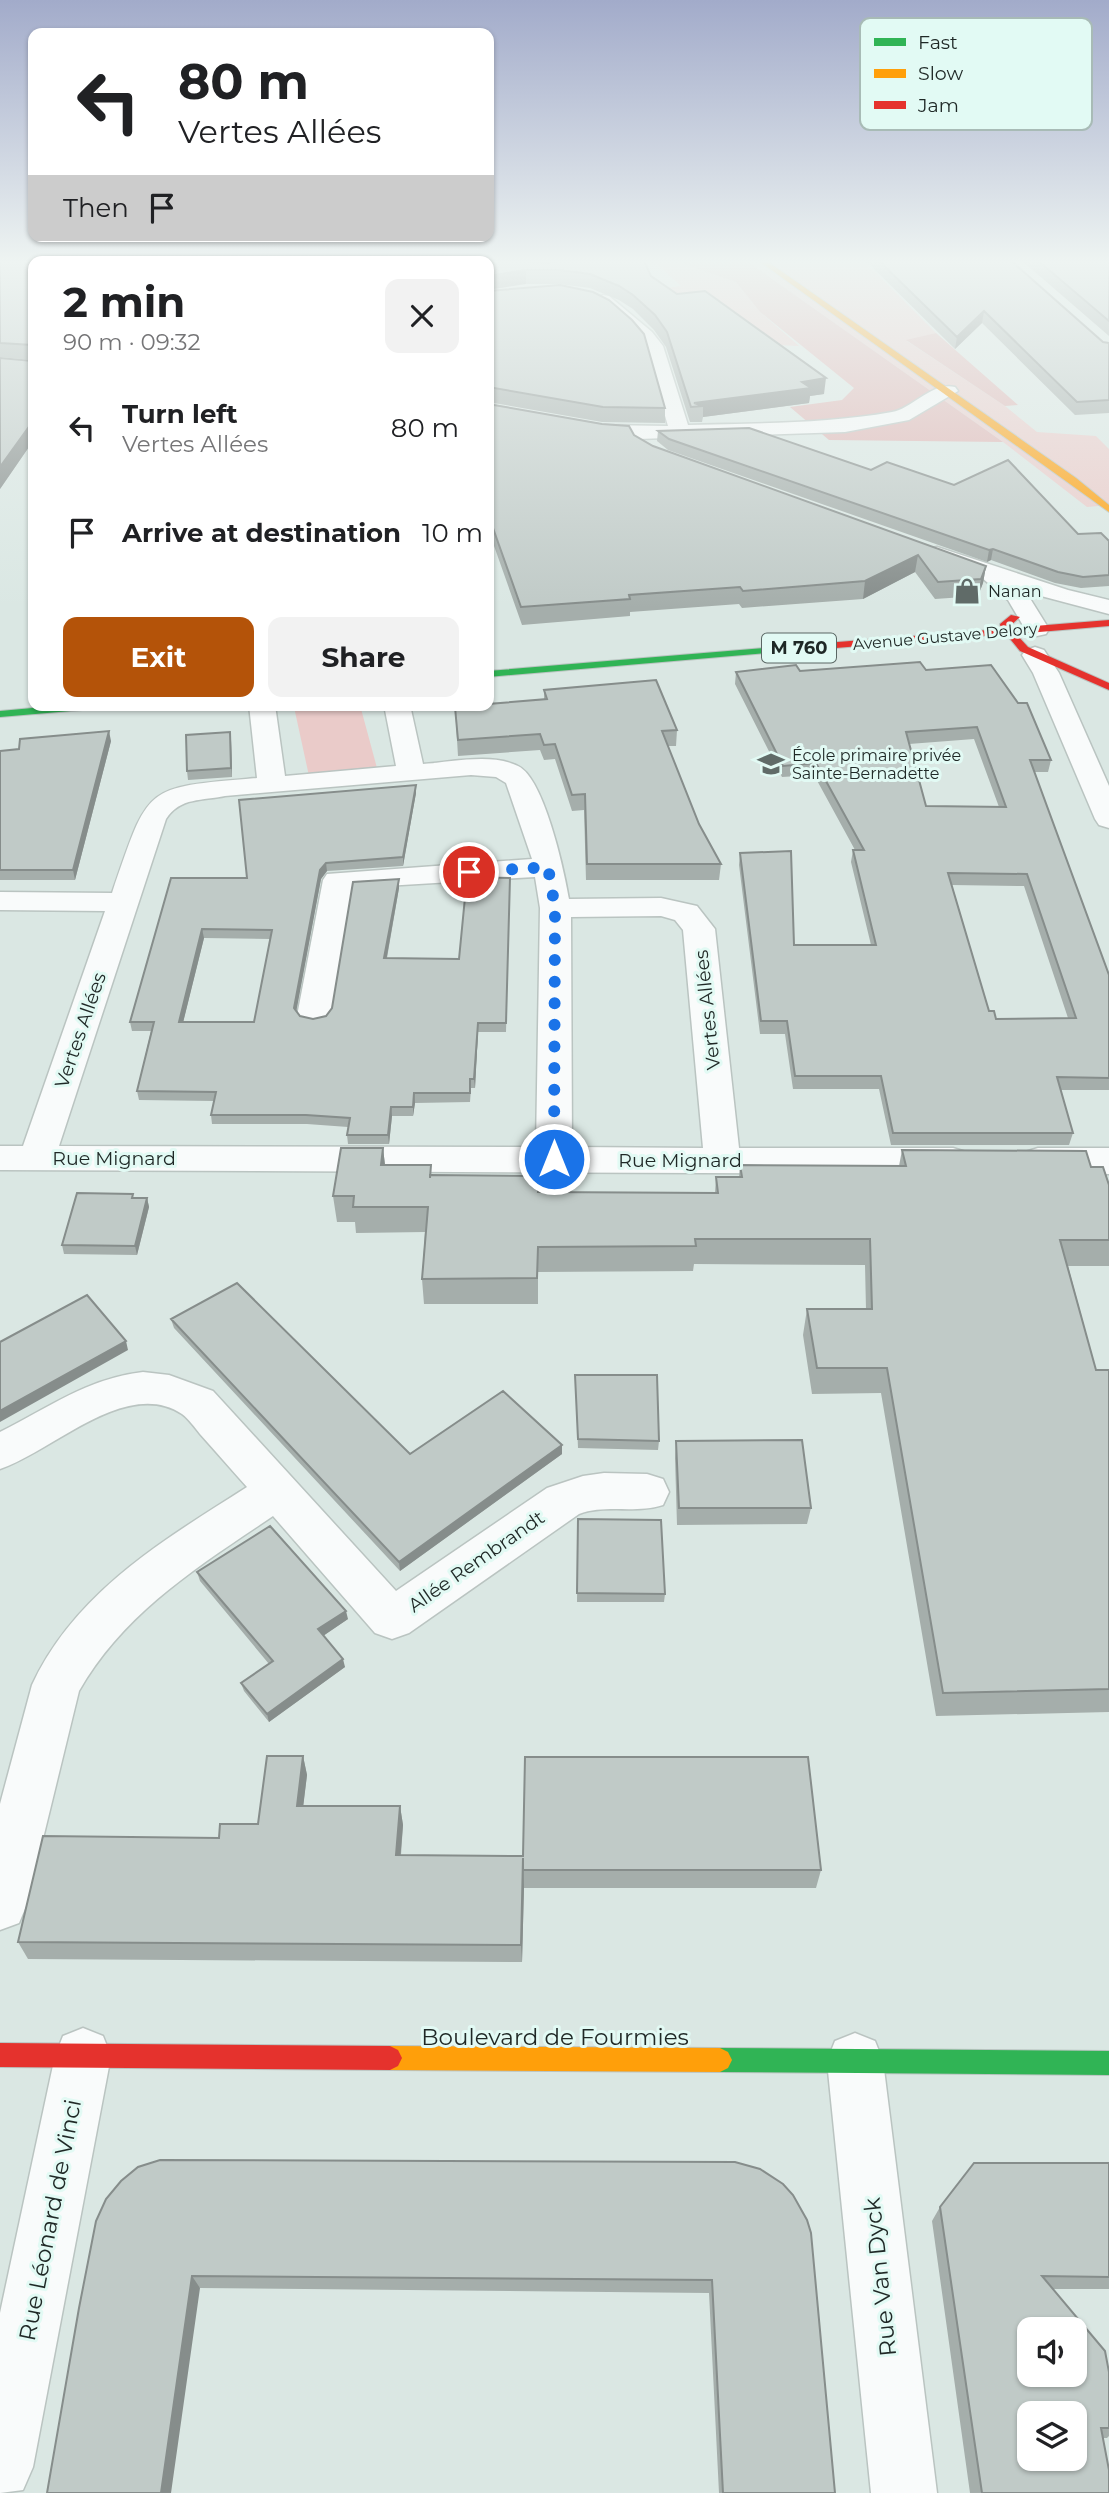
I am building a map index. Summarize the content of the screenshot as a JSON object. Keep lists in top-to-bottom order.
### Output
{
  "streets": {
    "main road": ["Avenue Gustave Delory", "M 760", "Boulevard de Fourmies"],
    "street": [
      "Vertes Allées",
      "Rue Mignard",
      "Allée Rembrandt",
      "Rue Léonard de Vinci",
      "Rue Van Dyck"
    ]
  },
  "crossings": [
    ["Vertes Allées", "Rue Mignard"],
    ["Boulevard de Fourmies", "Rue Léonard de Vinci"],
    ["Boulevard de Fourmies", "Rue Van Dyck"]
  ],
  "places": {
    "shop": ["Nanan"],
    "school or university": ["École primaire privée Sainte-Bernadette"]
  },
  "legend": ["Fast", "Slow", "Jam"],
  "page": {
    "turn": ["80 m", "Vertes Allées"],
    "then": "Then",
    "heading": ["2 min", "90 m · 09:32"],
    "list": [
      {
        "name": "Turn left",
        "note": "Vertes Allées",
        "value": "80 m"
      },
      {
        "name": "Arrive at destination",
        "value": "10 m"
      }
    ],
    "buttons": ["Exit", "Share"]
  }
}
